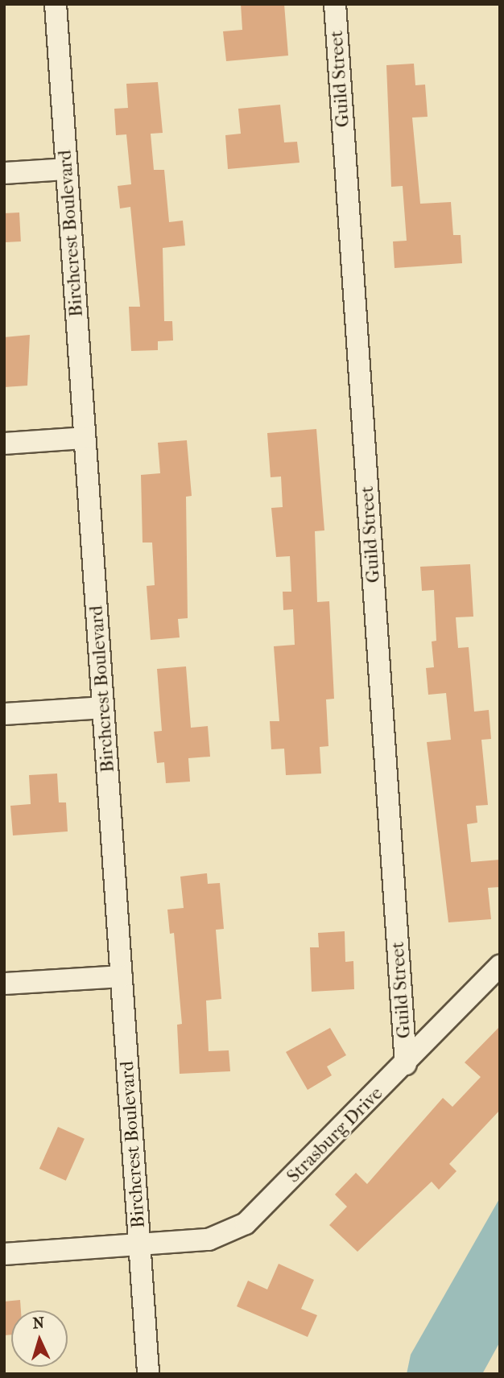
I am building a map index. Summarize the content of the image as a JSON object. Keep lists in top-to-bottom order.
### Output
{
  "streets": {
    "street": ["Guild Street", "Birchcrest Boulevard", "Strasburg Drive"]
  },
  "crossings": [
    ["Guild Street", "Strasburg Drive"],
    ["Birchcrest Boulevard", "Strasburg Drive"]
  ],
  "north": "top"
}
